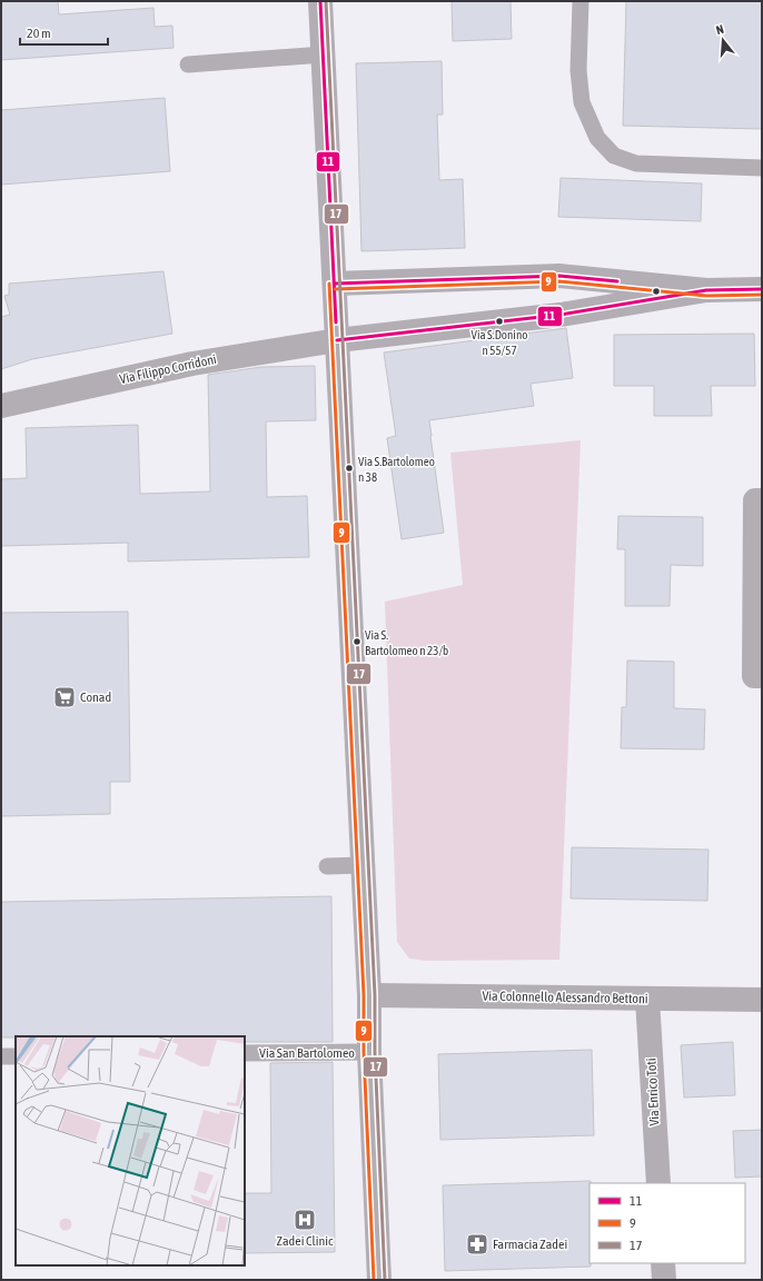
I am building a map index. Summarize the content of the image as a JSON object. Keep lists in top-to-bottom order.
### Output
{
  "streets": {
    "street": [
      "Via Filippo Corridoni",
      "Via Colonnello Alessandro Bettoni",
      "Via San Bartolomeo",
      "Via Enrico Toti"
    ]
  },
  "crossings": [
    ["Via Filippo Corridoni", "Via San Bartolomeo"],
    ["Via Colonnello Alessandro Bettoni", "Via San Bartolomeo"],
    ["Via Colonnello Alessandro Bettoni", "Via Enrico Toti"]
  ],
  "places": {
    "other": ["Via S.Donino n 55/57", "Via S.Bartolomeo n 38", "Via S. Bartolomeo n 23/b"],
    "supermarket": ["Conad"],
    "hospital": ["Zadei Clinic"],
    "pharmacy": ["Farmacia Zadei"]
  },
  "lines": ["transit line 11", "transit line 17", "transit line 9"],
  "legend": ["11", "9", "17"],
  "scale_bar": "20 m",
  "north": "top"
}
